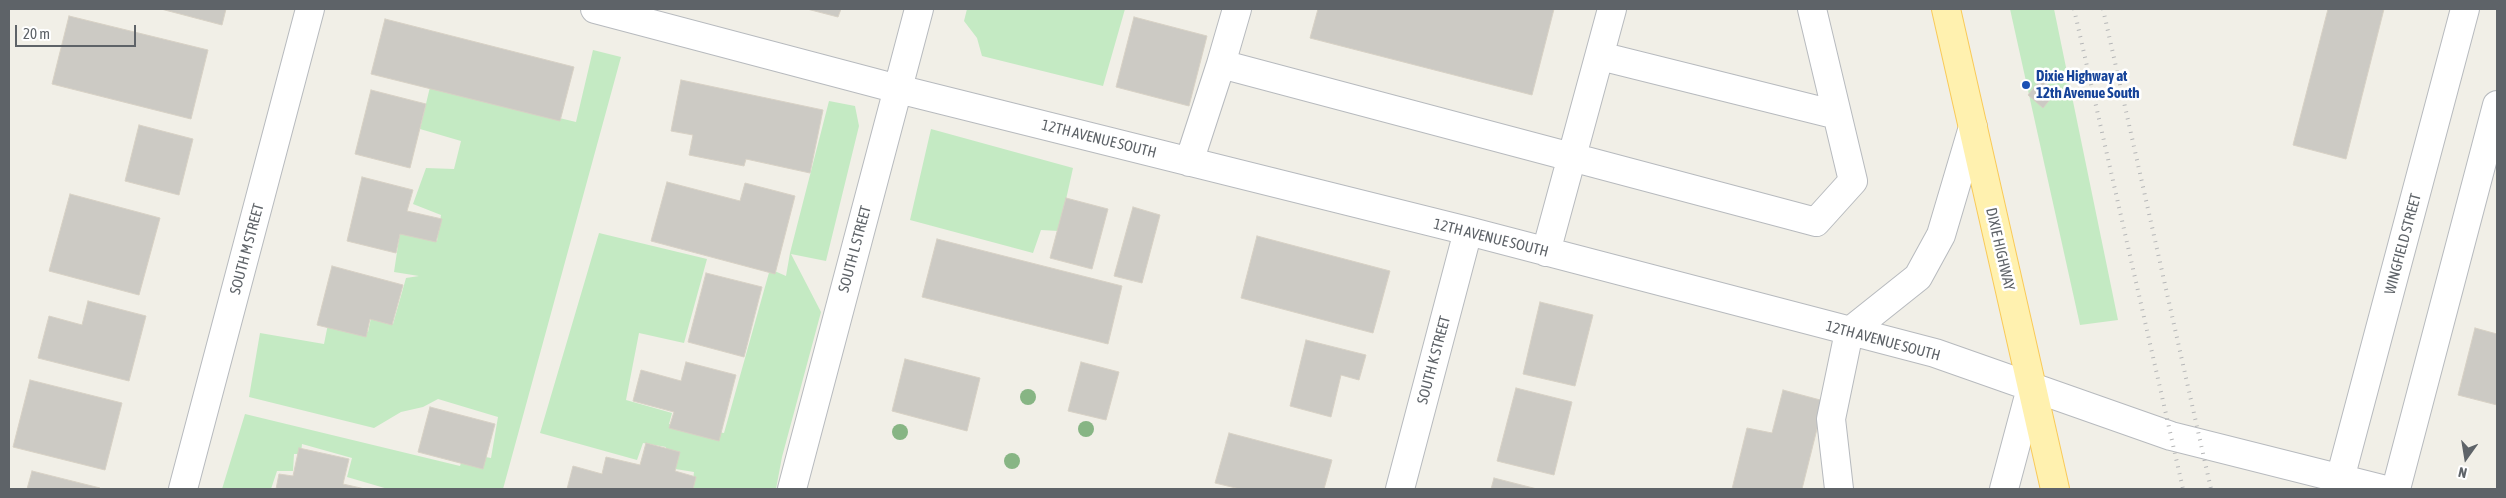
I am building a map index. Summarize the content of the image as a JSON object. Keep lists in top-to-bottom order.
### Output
{
  "streets": {
    "main road": ["DIXIE HIGHWAY"],
    "street": [
      "12TH AVENUE SOUTH",
      "WINGFIELD STREET",
      "SOUTH M STREET",
      "SOUTH L STREET",
      "SOUTH K STREET"
    ]
  },
  "crossings": [
    ["12TH AVENUE SOUTH", "WINGFIELD STREET"],
    ["12TH AVENUE SOUTH", "SOUTH L STREET"],
    ["12TH AVENUE SOUTH", "DIXIE HIGHWAY"],
    ["12TH AVENUE SOUTH", "SOUTH K STREET"]
  ],
  "places": ["Dixie Highway at 12th Avenue South"],
  "scale_bar": "20 m",
  "north": "bottom"
}
